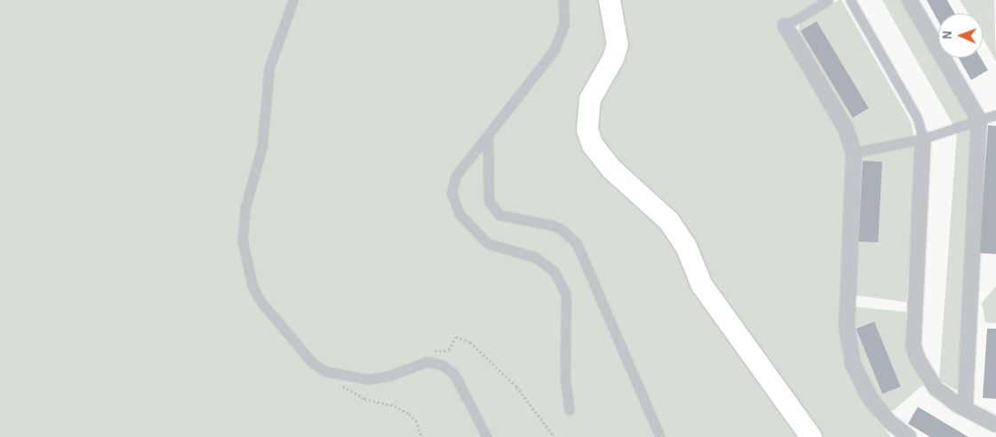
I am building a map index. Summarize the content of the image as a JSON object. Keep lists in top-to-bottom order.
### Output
{
  "north": "left"
}
